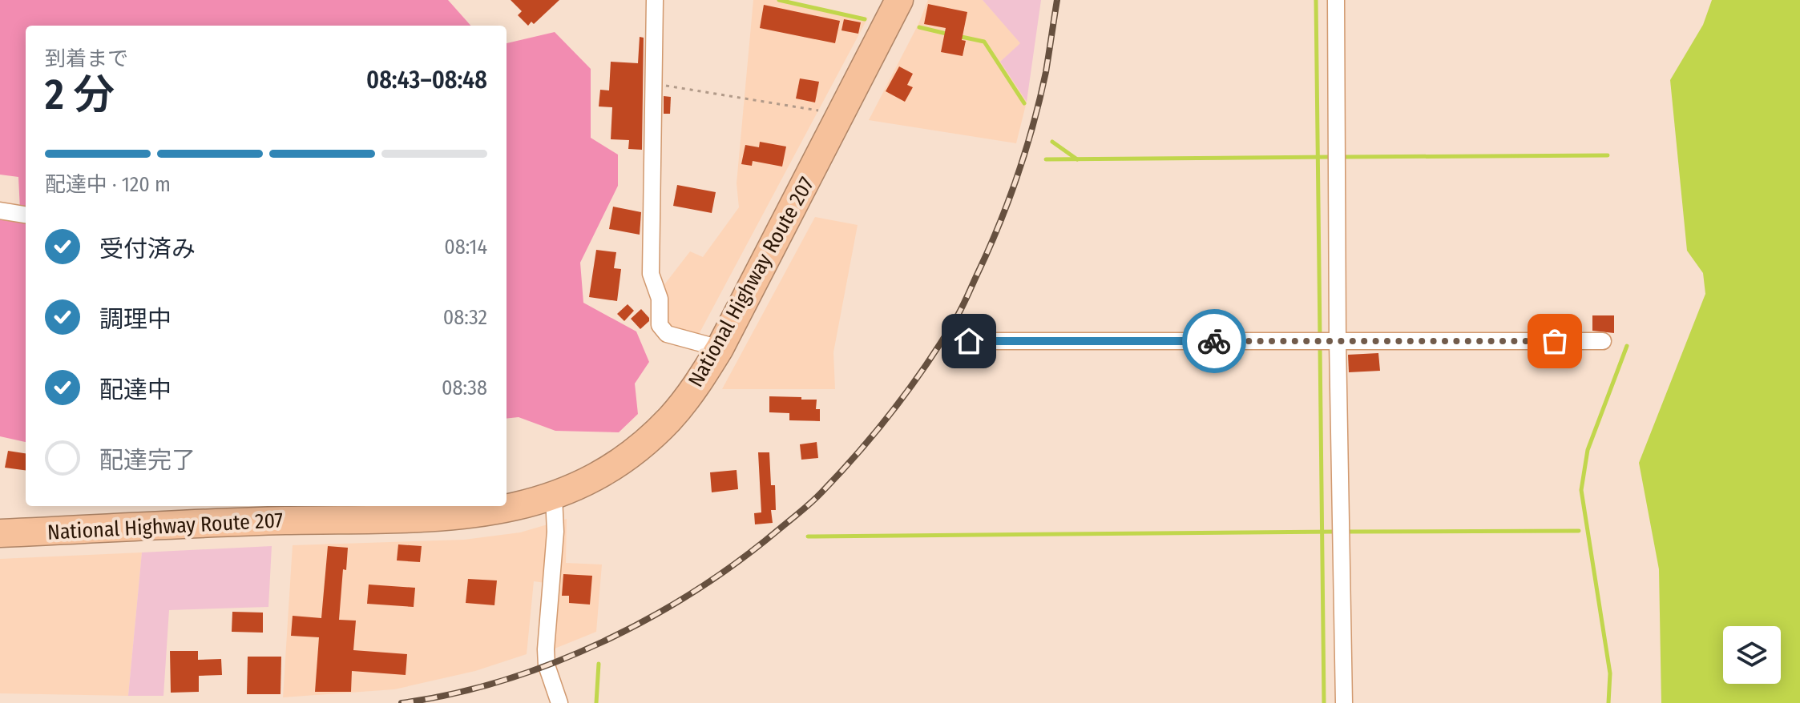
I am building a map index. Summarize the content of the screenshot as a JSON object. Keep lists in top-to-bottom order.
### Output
{
  "streets": {
    "highway": ["National Highway Route 207"]
  },
  "page": {
    "heading": ["2 分", "到着まで", "08:43–08:48"],
    "bar": "配達中 · 120 m",
    "list": [
      ["受付済み", "08:14"],
      ["調理中", "08:32"],
      ["配達中", "08:38"],
      "配達完了"
    ]
  }
}
